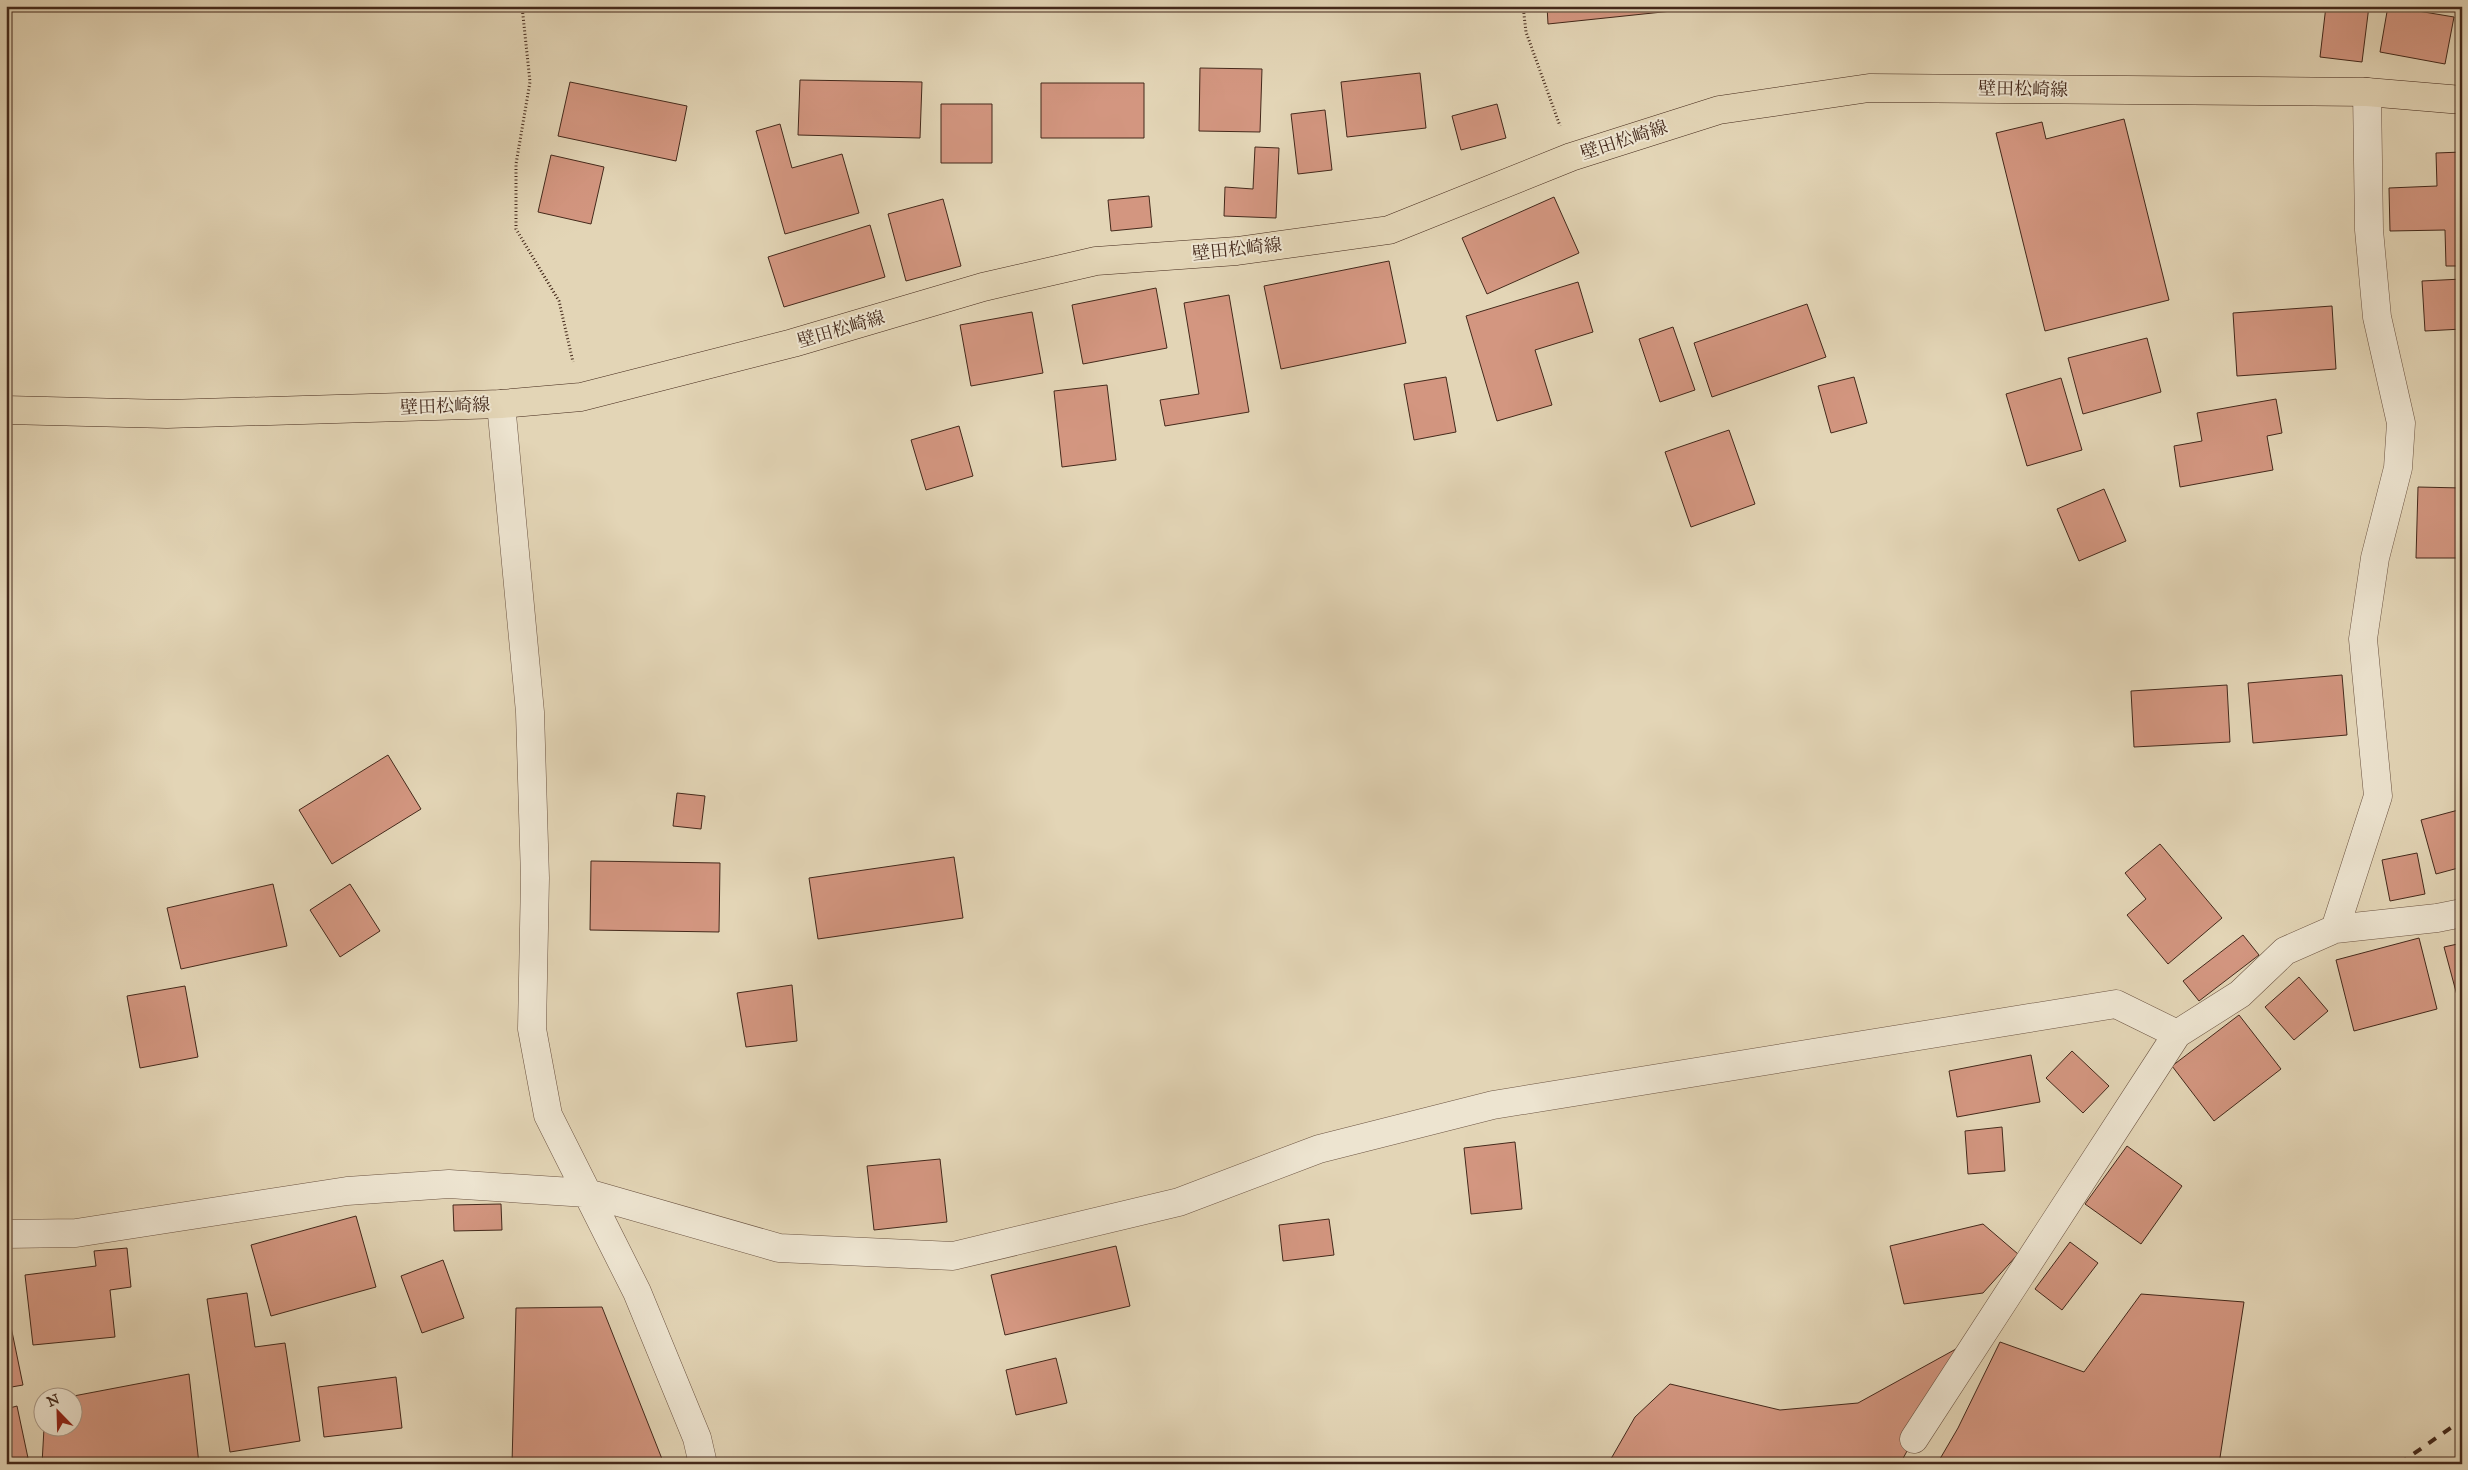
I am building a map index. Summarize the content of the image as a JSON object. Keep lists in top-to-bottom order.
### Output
{
  "streets": {
    "main road": ["壁田松崎線"]
  },
  "north": "top left"
}
